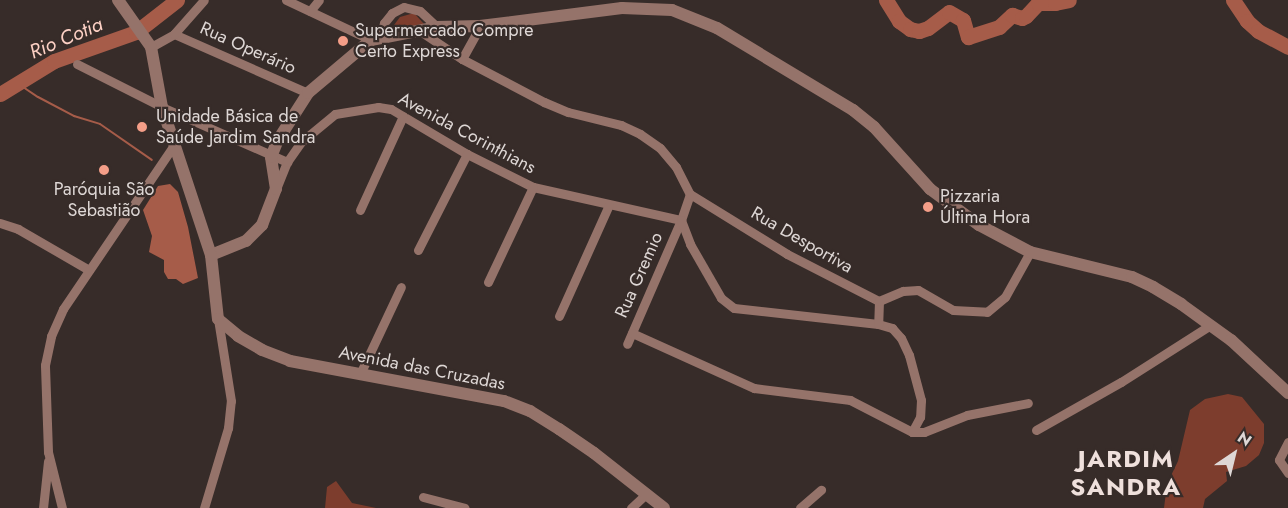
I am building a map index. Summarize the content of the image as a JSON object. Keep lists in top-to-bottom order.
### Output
{
  "streets": {
    "street": [
      "Rua Operário",
      "Avenida Corinthians",
      "Rua Desportiva",
      "Rua Gremio",
      "Avenida das Cruzadas"
    ]
  },
  "crossings": [
    ["Avenida Corinthians", "Rua Gremio"],
    ["Rua Desportiva", "Rua Gremio"]
  ],
  "districts": ["JARDIM SANDRA"],
  "water": ["Rio Cotia"],
  "places": [
    "Supermercado Compre Certo Express",
    "Unidade Básica de Saúde Jardim Sandra",
    "Paróquia São Sebastião",
    "Pizzaria Última Hora"
  ],
  "north": "top right"
}
